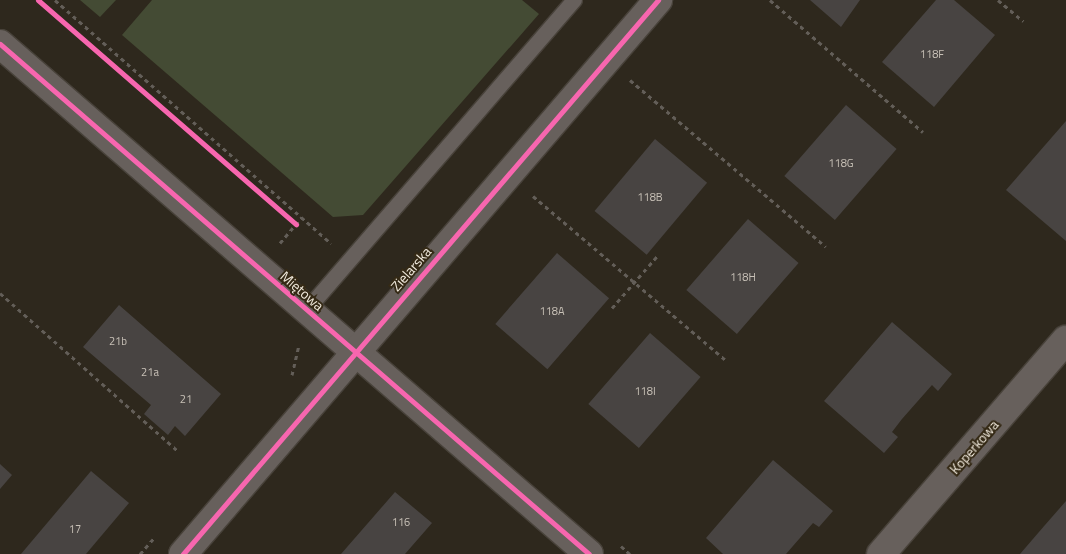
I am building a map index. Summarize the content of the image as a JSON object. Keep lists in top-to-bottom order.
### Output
{
  "streets": {
    "street": ["Zielarska", "Miętowa", "Koperkowa"]
  },
  "crossings": [
    ["Zielarska", "Miętowa"]
  ],
  "house_numbers": [
    "118F",
    "118G",
    "118B",
    "118H",
    "118A",
    "21b",
    "21a",
    "118I",
    "21",
    "116",
    "17"
  ]
}
